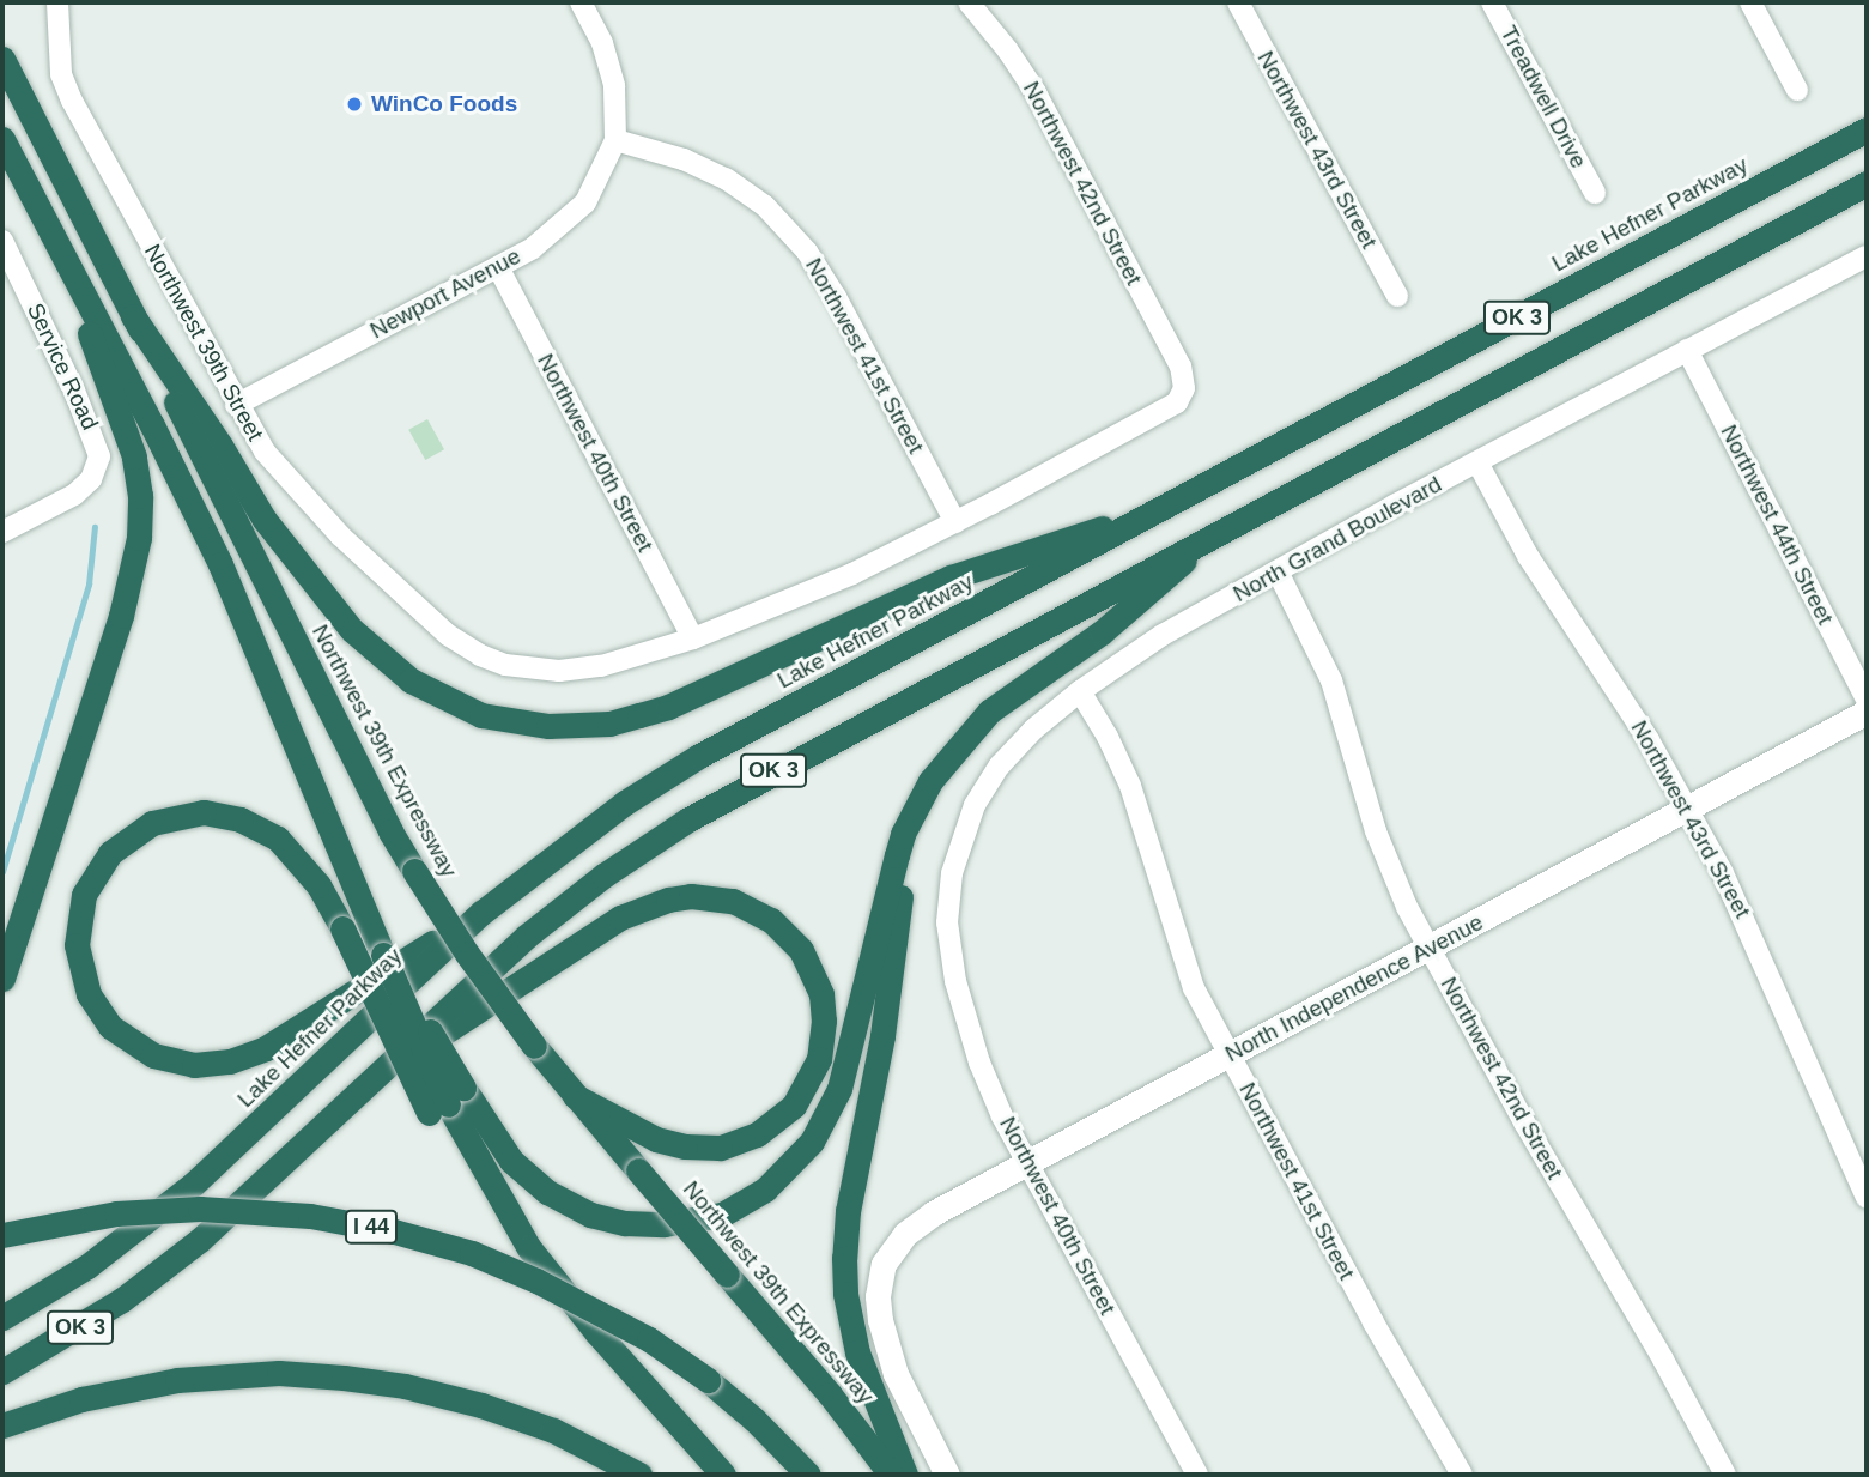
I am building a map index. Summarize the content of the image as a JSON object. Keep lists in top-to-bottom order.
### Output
{
  "streets": {
    "highway": [
      "Lake Hefner Parkway",
      "OK 3",
      "Northwest 39th Expressway",
      "I 44"
    ],
    "street": [
      "Treadwell Drive",
      "Northwest 43rd Street",
      "Northwest 42nd Street",
      "Newport Avenue",
      "Northwest 39th Street",
      "Northwest 41st Street",
      "Service Road",
      "Northwest 40th Street",
      "Northwest 44th Street",
      "North Grand Boulevard",
      "North Independence Avenue"
    ]
  },
  "crossings": [
    ["Northwest 43rd Street", "North Grand Boulevard"],
    ["Northwest 43rd Street", "North Independence Avenue"],
    ["Northwest 42nd Street", "Northwest 41st Street"],
    ["Northwest 42nd Street", "North Grand Boulevard"],
    ["Northwest 42nd Street", "North Independence Avenue"],
    ["Newport Avenue", "Northwest 39th Street"],
    ["Newport Avenue", "Northwest 41st Street"],
    ["Newport Avenue", "Northwest 40th Street"],
    ["Northwest 39th Street", "Northwest 40th Street"],
    ["Northwest 41st Street", "North Grand Boulevard"],
    ["Northwest 41st Street", "North Independence Avenue"],
    ["Northwest 40th Street", "North Grand Boulevard"],
    ["Northwest 40th Street", "North Independence Avenue"],
    ["Northwest 44th Street", "North Grand Boulevard"]
  ],
  "places": ["WinCo Foods"]
}
